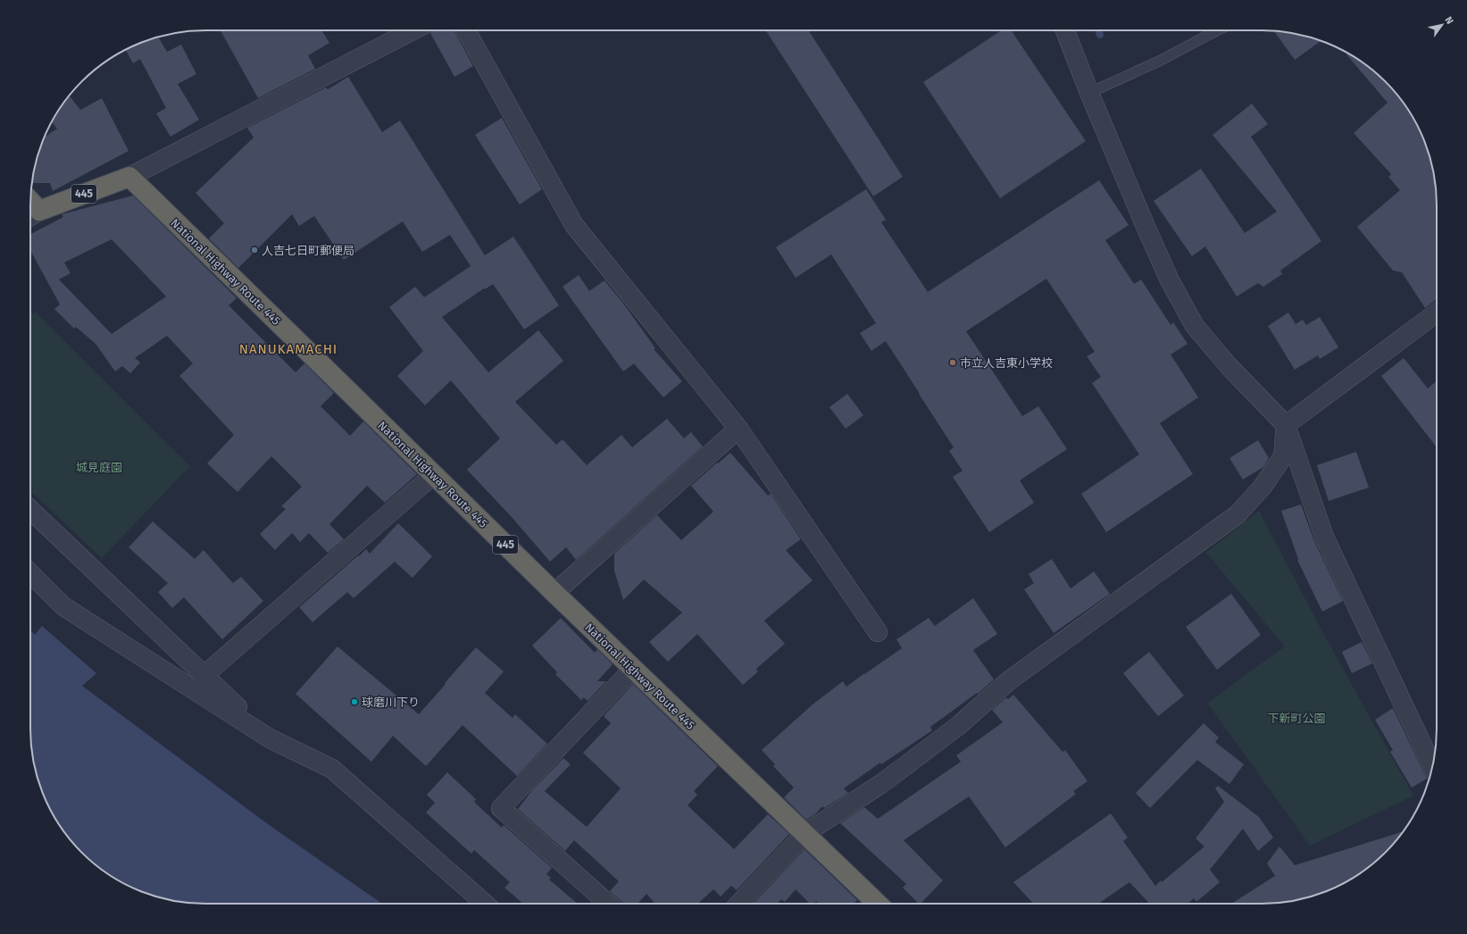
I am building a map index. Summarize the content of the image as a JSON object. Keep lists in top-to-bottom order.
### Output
{
  "streets": {
    "highway": ["445", "National Highway Route 445"]
  },
  "crossings": [
    ["445", "National Highway Route 445"]
  ],
  "districts": ["NANUKAMACHI"],
  "parks": ["城見庭園", "下新町公園"],
  "places": ["人吉七日町郵便局", "市立人吉東小学校", "球磨川下り"],
  "north": "top right"
}
